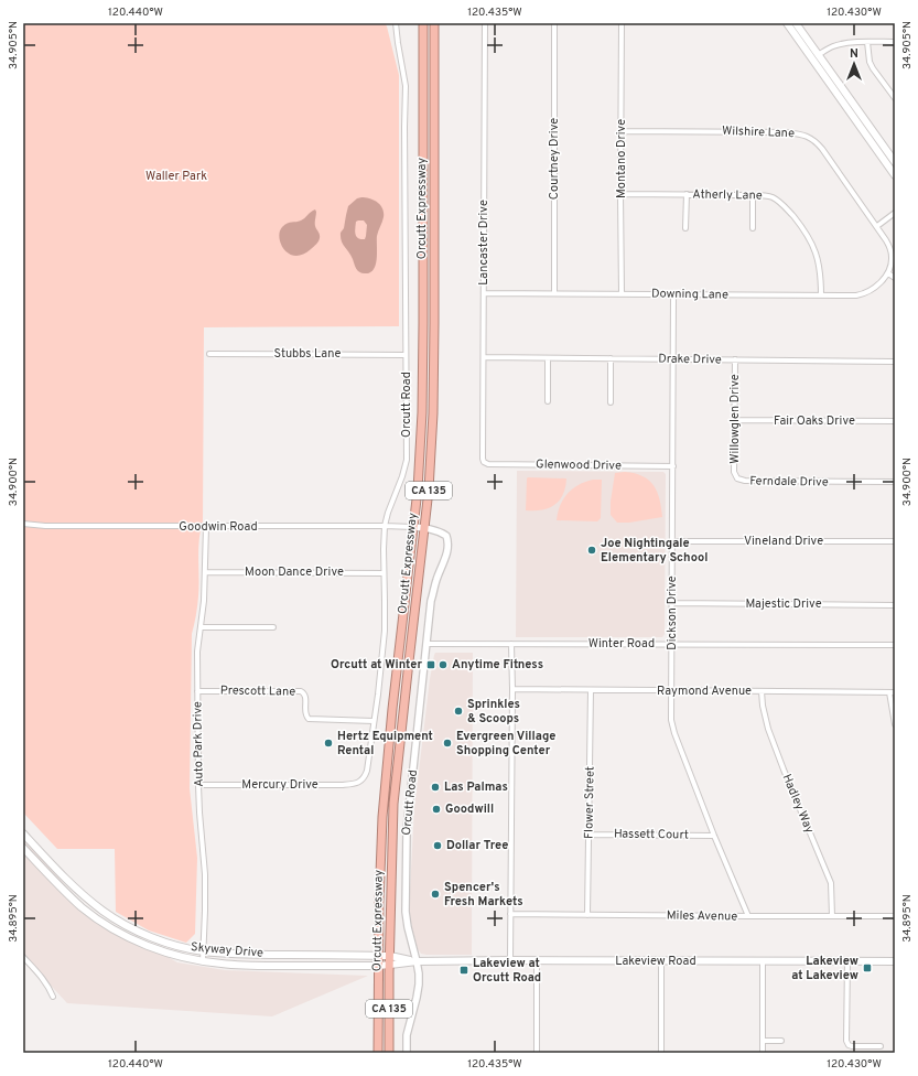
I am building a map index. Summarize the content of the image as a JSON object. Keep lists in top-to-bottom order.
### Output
{
  "streets": {
    "highway": ["Orcutt Expressway", "CA 135"],
    "main road": ["Skyway Drive", "Lakeview Road"],
    "street": [
      "Wilshire Lane",
      "Courtney Drive",
      "Montano Drive",
      "Atherly Lane",
      "Lancaster Drive",
      "Downing Lane",
      "Stubbs Lane",
      "Drake Drive",
      "Orcutt Road",
      "Willowglen Drive",
      "Fair Oaks Drive",
      "Glenwood Drive",
      "Ferndale Drive",
      "Goodwin Road",
      "Vineland Drive",
      "Moon Dance Drive",
      "Majestic Drive",
      "Dickson Drive",
      "Winter Road",
      "Prescott Lane",
      "Raymond Avenue",
      "Auto Park Drive",
      "Mercury Drive",
      "Flower Street",
      "Hadley Way",
      "Hassett Court",
      "Miles Avenue"
    ]
  },
  "crossings": [
    ["Wilshire Lane", "Montano Drive"],
    ["Wilshire Lane", "Downing Lane"],
    ["Courtney Drive", "Downing Lane"],
    ["Montano Drive", "Atherly Lane"],
    ["Montano Drive", "Downing Lane"],
    ["Atherly Lane", "Downing Lane"],
    ["Orcutt Expressway", "Orcutt Road"],
    ["Orcutt Expressway", "Goodwin Road"],
    ["Orcutt Expressway", "Skyway Drive"],
    ["Orcutt Expressway", "Lakeview Road"],
    ["Lancaster Drive", "Downing Lane"],
    ["Lancaster Drive", "Drake Drive"],
    ["Lancaster Drive", "Glenwood Drive"],
    ["Downing Lane", "Dickson Drive"],
    ["Stubbs Lane", "Orcutt Road"],
    ["Drake Drive", "Willowglen Drive"],
    ["Drake Drive", "Dickson Drive"],
    ["Orcutt Road", "Goodwin Road"],
    ["Orcutt Road", "Moon Dance Drive"],
    ["Orcutt Road", "Winter Road"],
    ["Orcutt Road", "Prescott Lane"],
    ["Orcutt Road", "Mercury Drive"],
    ["Orcutt Road", "Lakeview Road"],
    ["Willowglen Drive", "Fair Oaks Drive"],
    ["Willowglen Drive", "Ferndale Drive"],
    ["Glenwood Drive", "Dickson Drive"],
    ["Goodwin Road", "Auto Park Drive"],
    ["Vineland Drive", "Dickson Drive"],
    ["Moon Dance Drive", "Auto Park Drive"],
    ["Majestic Drive", "Dickson Drive"],
    ["Dickson Drive", "Winter Road"],
    ["Dickson Drive", "Raymond Avenue"],
    ["Dickson Drive", "Hassett Court"],
    ["Dickson Drive", "Miles Avenue"],
    ["Prescott Lane", "Auto Park Drive"],
    ["Raymond Avenue", "Flower Street"],
    ["Raymond Avenue", "Hadley Way"],
    ["Auto Park Drive", "Mercury Drive"],
    ["Auto Park Drive", "Skyway Drive"],
    ["Flower Street", "Hassett Court"],
    ["Flower Street", "Miles Avenue"],
    ["Hadley Way", "Miles Avenue"],
    ["Skyway Drive", "Lakeview Road"]
  ],
  "parks": ["Waller Park"],
  "places": {
    "other": [
      "Joe Nightingale Elementary School",
      "Anytime Fitness",
      "Sprinkles & Scoops",
      "Hertz Equipment Rental",
      "Evergreen Village Shopping Center",
      "Las Palmas",
      "Goodwill",
      "Dollar Tree",
      "Spencer's Fresh Markets"
    ],
    "transit": ["Orcutt at Winter", "Lakeview at Lakeview", "Lakeview at Orcutt Road"]
  },
  "north": "top",
  "coordinates": [
    "120.440°W",
    "120.435°W",
    "120.430°W",
    "34.905°N",
    "34.900°N",
    "34.895°N"
  ]
}
